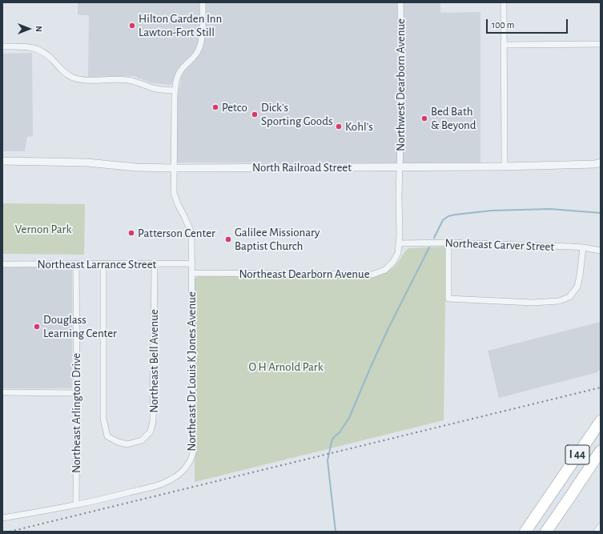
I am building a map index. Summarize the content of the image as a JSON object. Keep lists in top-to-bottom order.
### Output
{
  "streets": {
    "highway": ["I 44"],
    "street": [
      "Northwest Dearborn Avenue",
      "North Railroad Street",
      "Northeast Carver Street",
      "Northeast Larrance Street",
      "Northeast Dearborn Avenue",
      "Northeast Bell Avenue",
      "Northeast Dr Louis K Jones Avenue",
      "Northeast Arlington Drive"
    ]
  },
  "crossings": [
    ["Northwest Dearborn Avenue", "North Railroad Street"],
    ["Northwest Dearborn Avenue", "Northeast Dearborn Avenue"],
    ["North Railroad Street", "Northeast Dearborn Avenue"],
    ["Northeast Carver Street", "Northeast Dearborn Avenue"],
    ["Northeast Larrance Street", "Northeast Bell Avenue"],
    ["Northeast Larrance Street", "Northeast Arlington Drive"],
    ["Northeast Dearborn Avenue", "Northeast Dr Louis K Jones Avenue"],
    ["Northeast Dr Louis K Jones Avenue", "Northeast Arlington Drive"]
  ],
  "parks": ["Vernon Park", "O H Arnold Park"],
  "places": [
    "Hilton Garden Inn Lawton-Fort Still",
    "Petco",
    "Dick's Sporting Goods",
    "Bed Bath & Beyond",
    "Kohl's",
    "Patterson Center",
    "Galilee Missionary Baptist Church",
    "Douglass Learning Center"
  ],
  "scale_bar": "100 m",
  "north": "right"
}
